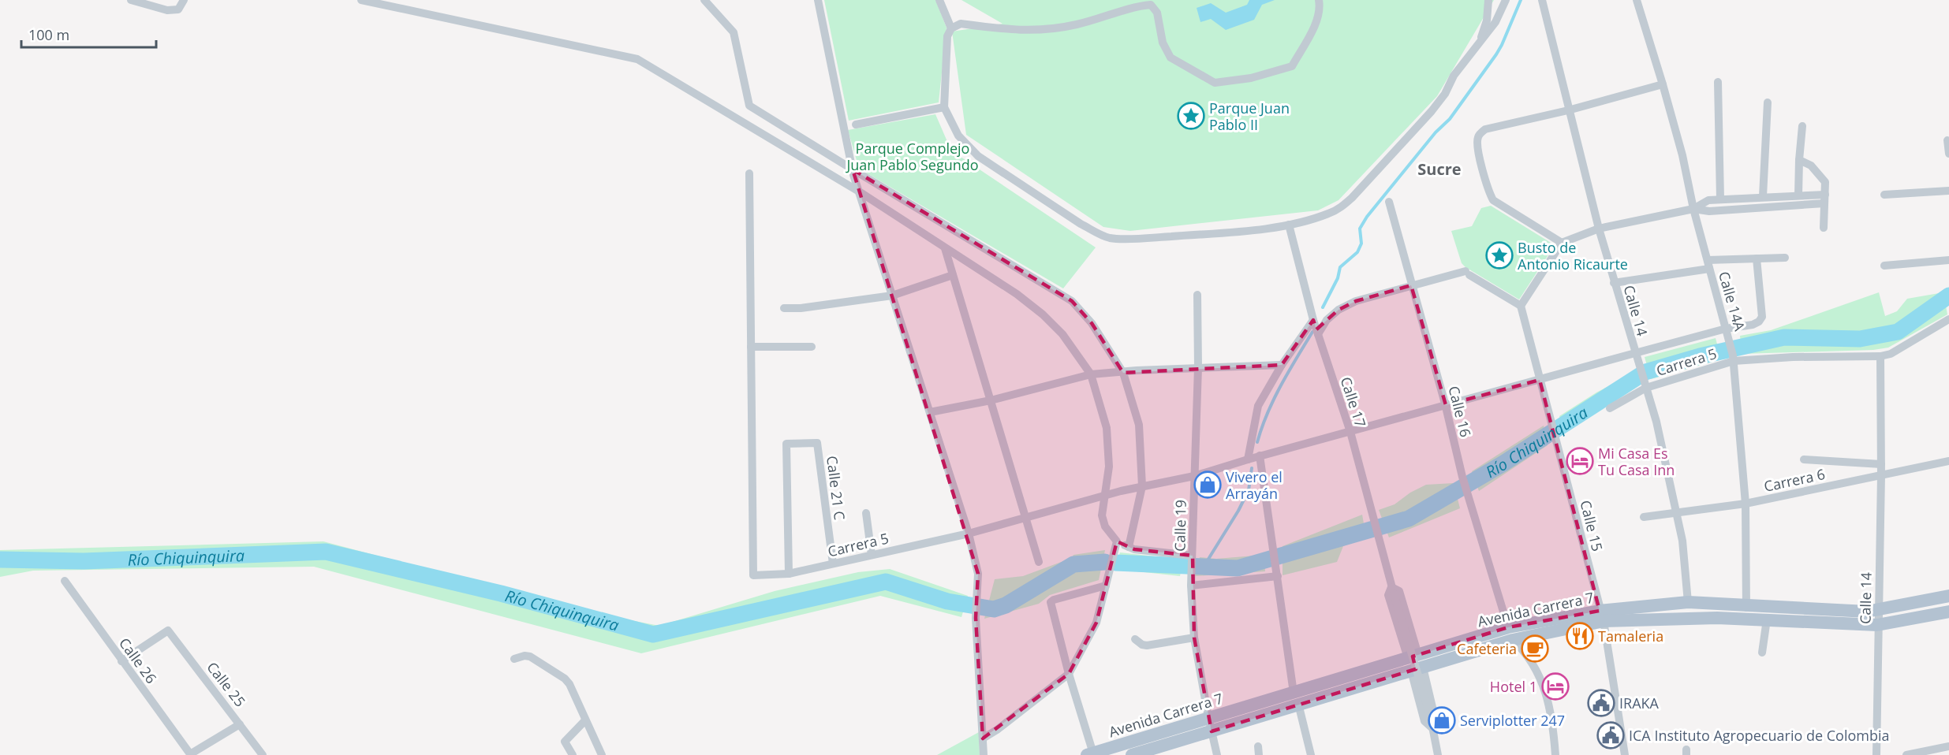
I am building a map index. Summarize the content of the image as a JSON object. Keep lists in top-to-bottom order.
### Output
{
  "streets": {
    "main road": ["Avenida Carrera 7"],
    "street": [
      "Calle 14A",
      "Calle 14",
      "Carrera 5",
      "Calle 17",
      "Calle 16",
      "Carrera 6",
      "Calle 21 C",
      "Calle 19",
      "Calle 15",
      "Calle 26",
      "Calle 25"
    ]
  },
  "crossings": [
    ["Calle 14A", "Carrera 5"],
    ["Calle 14A", "Carrera 6"],
    ["Calle 14A", "Avenida Carrera 7"],
    ["Calle 14", "Carrera 5"],
    ["Calle 14", "Carrera 6"],
    ["Calle 14", "Avenida Carrera 7"],
    ["Carrera 5", "Calle 17"],
    ["Carrera 5", "Calle 16"],
    ["Carrera 5", "Calle 21 C"],
    ["Carrera 5", "Calle 19"],
    ["Carrera 5", "Calle 15"],
    ["Calle 17", "Avenida Carrera 7"],
    ["Calle 16", "Avenida Carrera 7"],
    ["Calle 19", "Avenida Carrera 7"],
    ["Calle 15", "Avenida Carrera 7"],
    ["Calle 26", "Calle 25"]
  ],
  "districts": ["Sucre"],
  "water": ["Río Chiquinquira"],
  "parks": ["Parque Complejo Juan Pablo Segundo"],
  "places": {
    "place": ["Parque Juan Pablo II", "Busto de Antonio Ricaurte"],
    "hotel": ["Mi Casa Es Tu Casa Inn", "Hotel 1"],
    "shop": ["Vivero el Arrayán", "Serviplotter 247"],
    "restaurant": ["Tamaleria"],
    "cafe": ["Cafeteria"],
    "public building": ["IRAKA", "ICA Instituto Agropecuario de Colombia"]
  },
  "scale_bar": "100 m"
}
